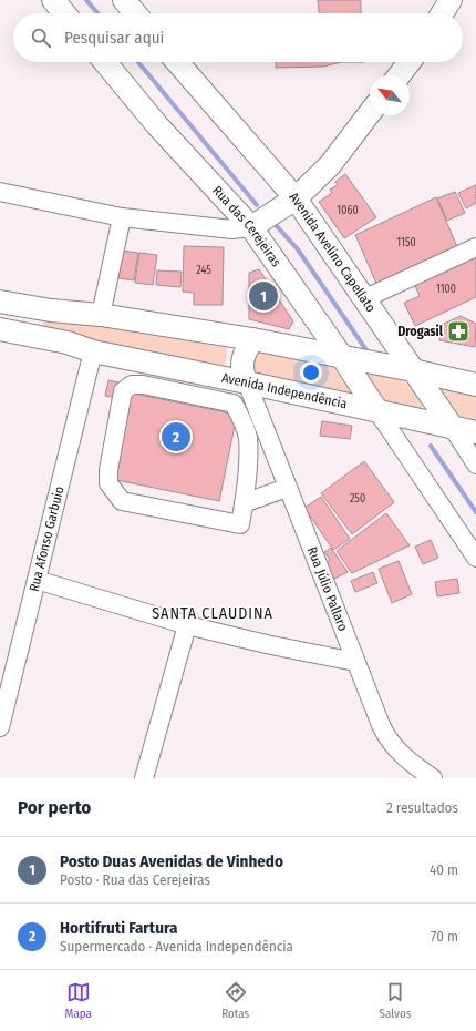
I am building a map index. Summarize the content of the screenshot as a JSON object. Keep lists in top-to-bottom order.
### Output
{
  "streets": {
    "main road": ["Rua das Cerejeiras", "Avenida Avelino Capellato", "Avenida Independência"],
    "street": ["Rua Afonso Garbuio", "Rua Júlio Pallaro"]
  },
  "crossings": [
    ["Rua das Cerejeiras", "Avenida Independência"],
    ["Avenida Avelino Capellato", "Avenida Independência"],
    ["Avenida Independência", "Rua Afonso Garbuio"],
    ["Avenida Independência", "Rua Júlio Pallaro"]
  ],
  "districts": ["SANTA CLAUDINA"],
  "places": {
    "pharmacy": ["Drogasil"]
  },
  "house_numbers": [
    "1060",
    "1150",
    "245",
    "1100",
    "250"
  ],
  "north": "top left",
  "page": {
    "search": "Pesquisar aqui",
    "pins": ["1", "2"],
    "heading": ["Por perto", "2 resultados"],
    "list": [
      {
        "mark": "1",
        "name": "Posto Duas Avenidas de Vinhedo",
        "note": "Posto · Rua das Cerejeiras",
        "value": "40 m"
      },
      {
        "mark": "2",
        "name": "Hortifruti Fartura",
        "note": "Supermercado · Avenida Independência",
        "value": "70 m"
      }
    ],
    "nav": ["Mapa", "Rotas", "Salvos"]
  }
}
